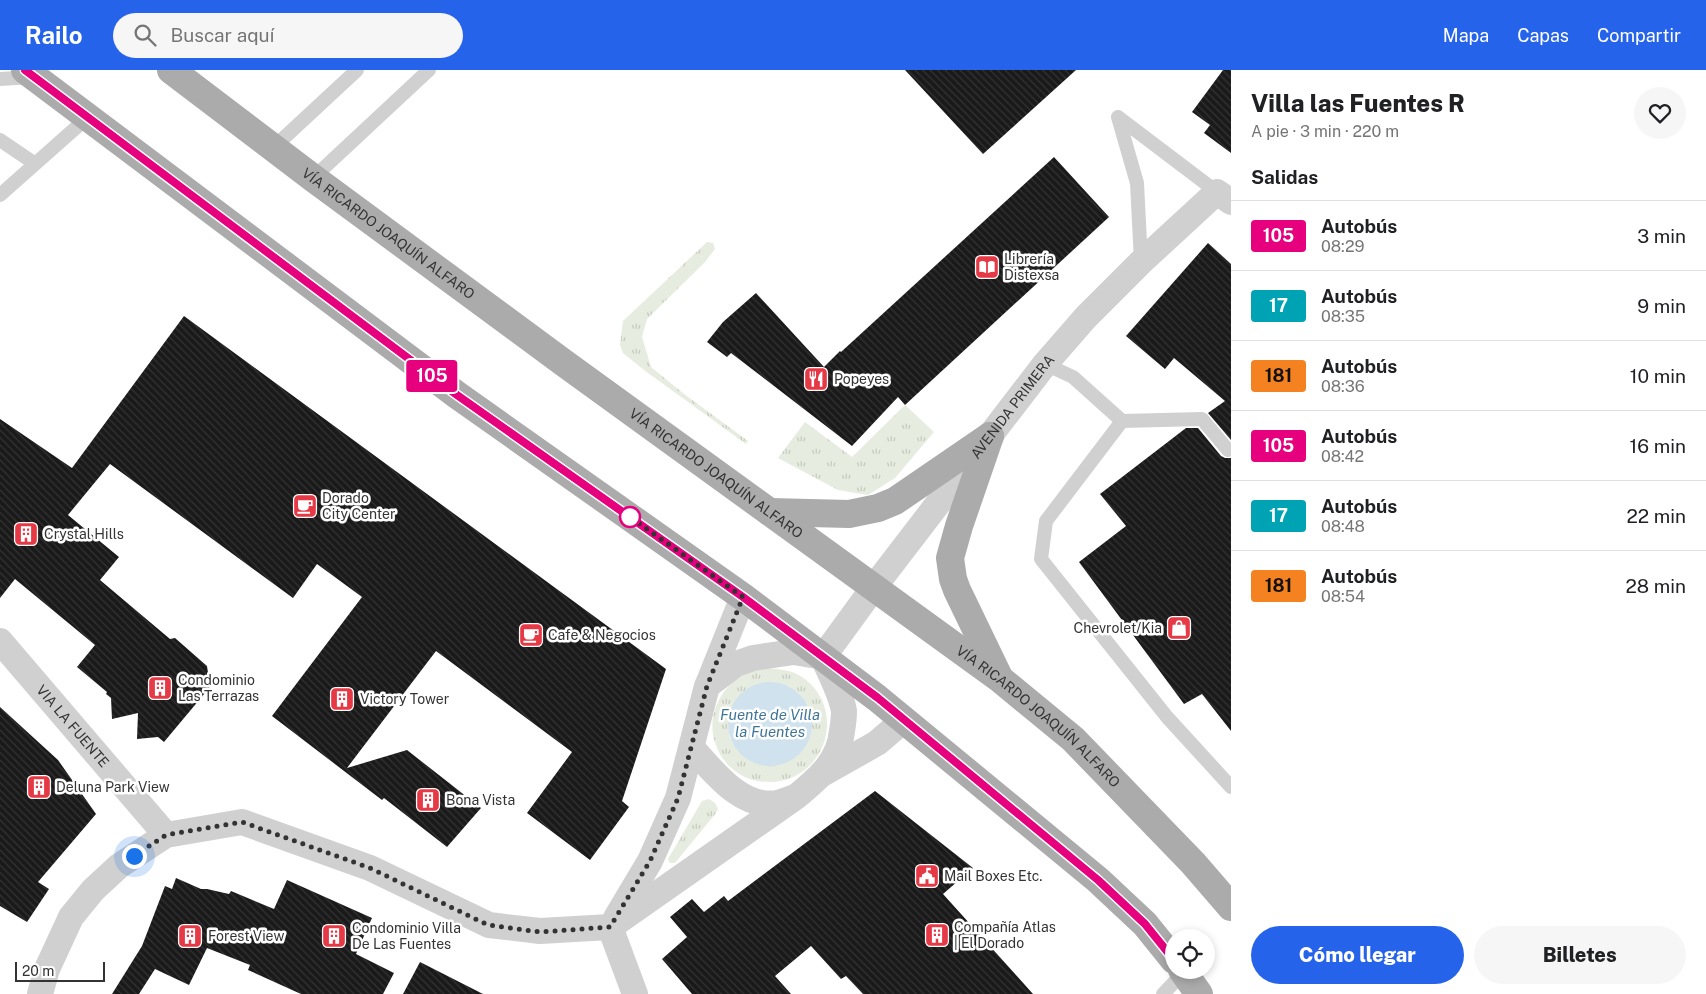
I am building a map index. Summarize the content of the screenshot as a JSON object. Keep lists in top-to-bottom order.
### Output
{
  "streets": {
    "main road": ["VÍA RICARDO JOAQUÍN ALFARO"],
    "street": ["AVENIDA PRIMERA", "VIA LA FUENTE"]
  },
  "crossings": [
    ["VÍA RICARDO JOAQUÍN ALFARO", "AVENIDA PRIMERA"]
  ],
  "water": ["Fuente de Villa la Fuentes"],
  "places": {
    "library": ["Librería Distexsa"],
    "restaurant": ["Popeyes"],
    "cafe": ["Dorado City Center", "Cafe & Negocios"],
    "building": [
      "Crystal Hills",
      "Condominio Las Terrazas",
      "Victory Tower",
      "Deluna Park View",
      "Bona Vista",
      "Compañía Atlas | El Dorado",
      "Forest View",
      "Condominio Villa De Las Fuentes"
    ],
    "shop": ["Chevrolet/Kia"],
    "public building": ["Mail Boxes Etc."]
  },
  "lines": ["bus line 105"],
  "scale_bar": "20 m",
  "page": {
    "header": "Railo",
    "search": "Buscar aquí",
    "nav": ["Mapa", "Capas", "Compartir"],
    "on_map": "105",
    "heading": [
      ["Villa las Fuentes R", "A pie · 3 min · 220 m"],
      "Salidas"
    ],
    "list": [
      {
        "mark": "105",
        "name": "Autobús",
        "note": "08:29",
        "value": "3 min"
      },
      {
        "mark": "17",
        "name": "Autobús",
        "note": "08:35",
        "value": "9 min"
      },
      {
        "mark": "181",
        "name": "Autobús",
        "note": "08:36",
        "value": "10 min"
      },
      {
        "mark": "105",
        "name": "Autobús",
        "note": "08:42",
        "value": "16 min"
      },
      {
        "mark": "17",
        "name": "Autobús",
        "note": "08:48",
        "value": "22 min"
      },
      {
        "mark": "181",
        "name": "Autobús",
        "note": "08:54",
        "value": "28 min"
      }
    ],
    "buttons": ["Cómo llegar", "Billetes"],
    "scale": "20 m"
  }
}
